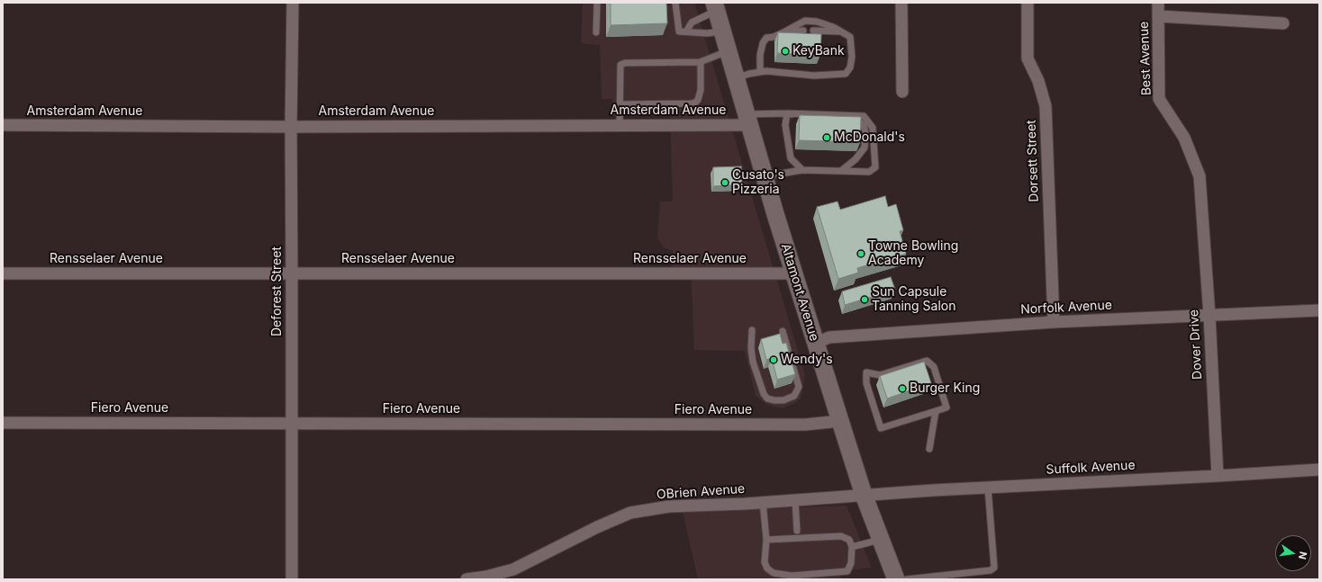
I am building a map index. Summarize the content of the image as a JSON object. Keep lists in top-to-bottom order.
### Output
{
  "streets": {
    "main road": ["Altamont Avenue"],
    "street": [
      "Best Avenue",
      "Amsterdam Avenue",
      "Dorsett Street",
      "Rensselaer Avenue",
      "Deforest Street",
      "Norfolk Avenue",
      "Dover Drive",
      "Fiero Avenue",
      "Suffolk Avenue",
      "OBrien Avenue"
    ]
  },
  "crossings": [
    ["Best Avenue", "Dover Drive"],
    ["Amsterdam Avenue", "Deforest Street"],
    ["Amsterdam Avenue", "Altamont Avenue"],
    ["Dorsett Street", "Norfolk Avenue"],
    ["Rensselaer Avenue", "Deforest Street"],
    ["Rensselaer Avenue", "Altamont Avenue"],
    ["Deforest Street", "Fiero Avenue"],
    ["Altamont Avenue", "Norfolk Avenue"],
    ["Altamont Avenue", "Fiero Avenue"],
    ["Altamont Avenue", "Suffolk Avenue"],
    ["Altamont Avenue", "OBrien Avenue"],
    ["Norfolk Avenue", "Dover Drive"],
    ["Dover Drive", "Suffolk Avenue"],
    ["Suffolk Avenue", "OBrien Avenue"]
  ],
  "places": [
    "KeyBank",
    "McDonald's",
    "Cusato's Pizzeria",
    "Towne Bowling Academy",
    "Sun Capsule Tanning Salon",
    "Wendy's",
    "Burger King"
  ],
  "north": "right"
}
